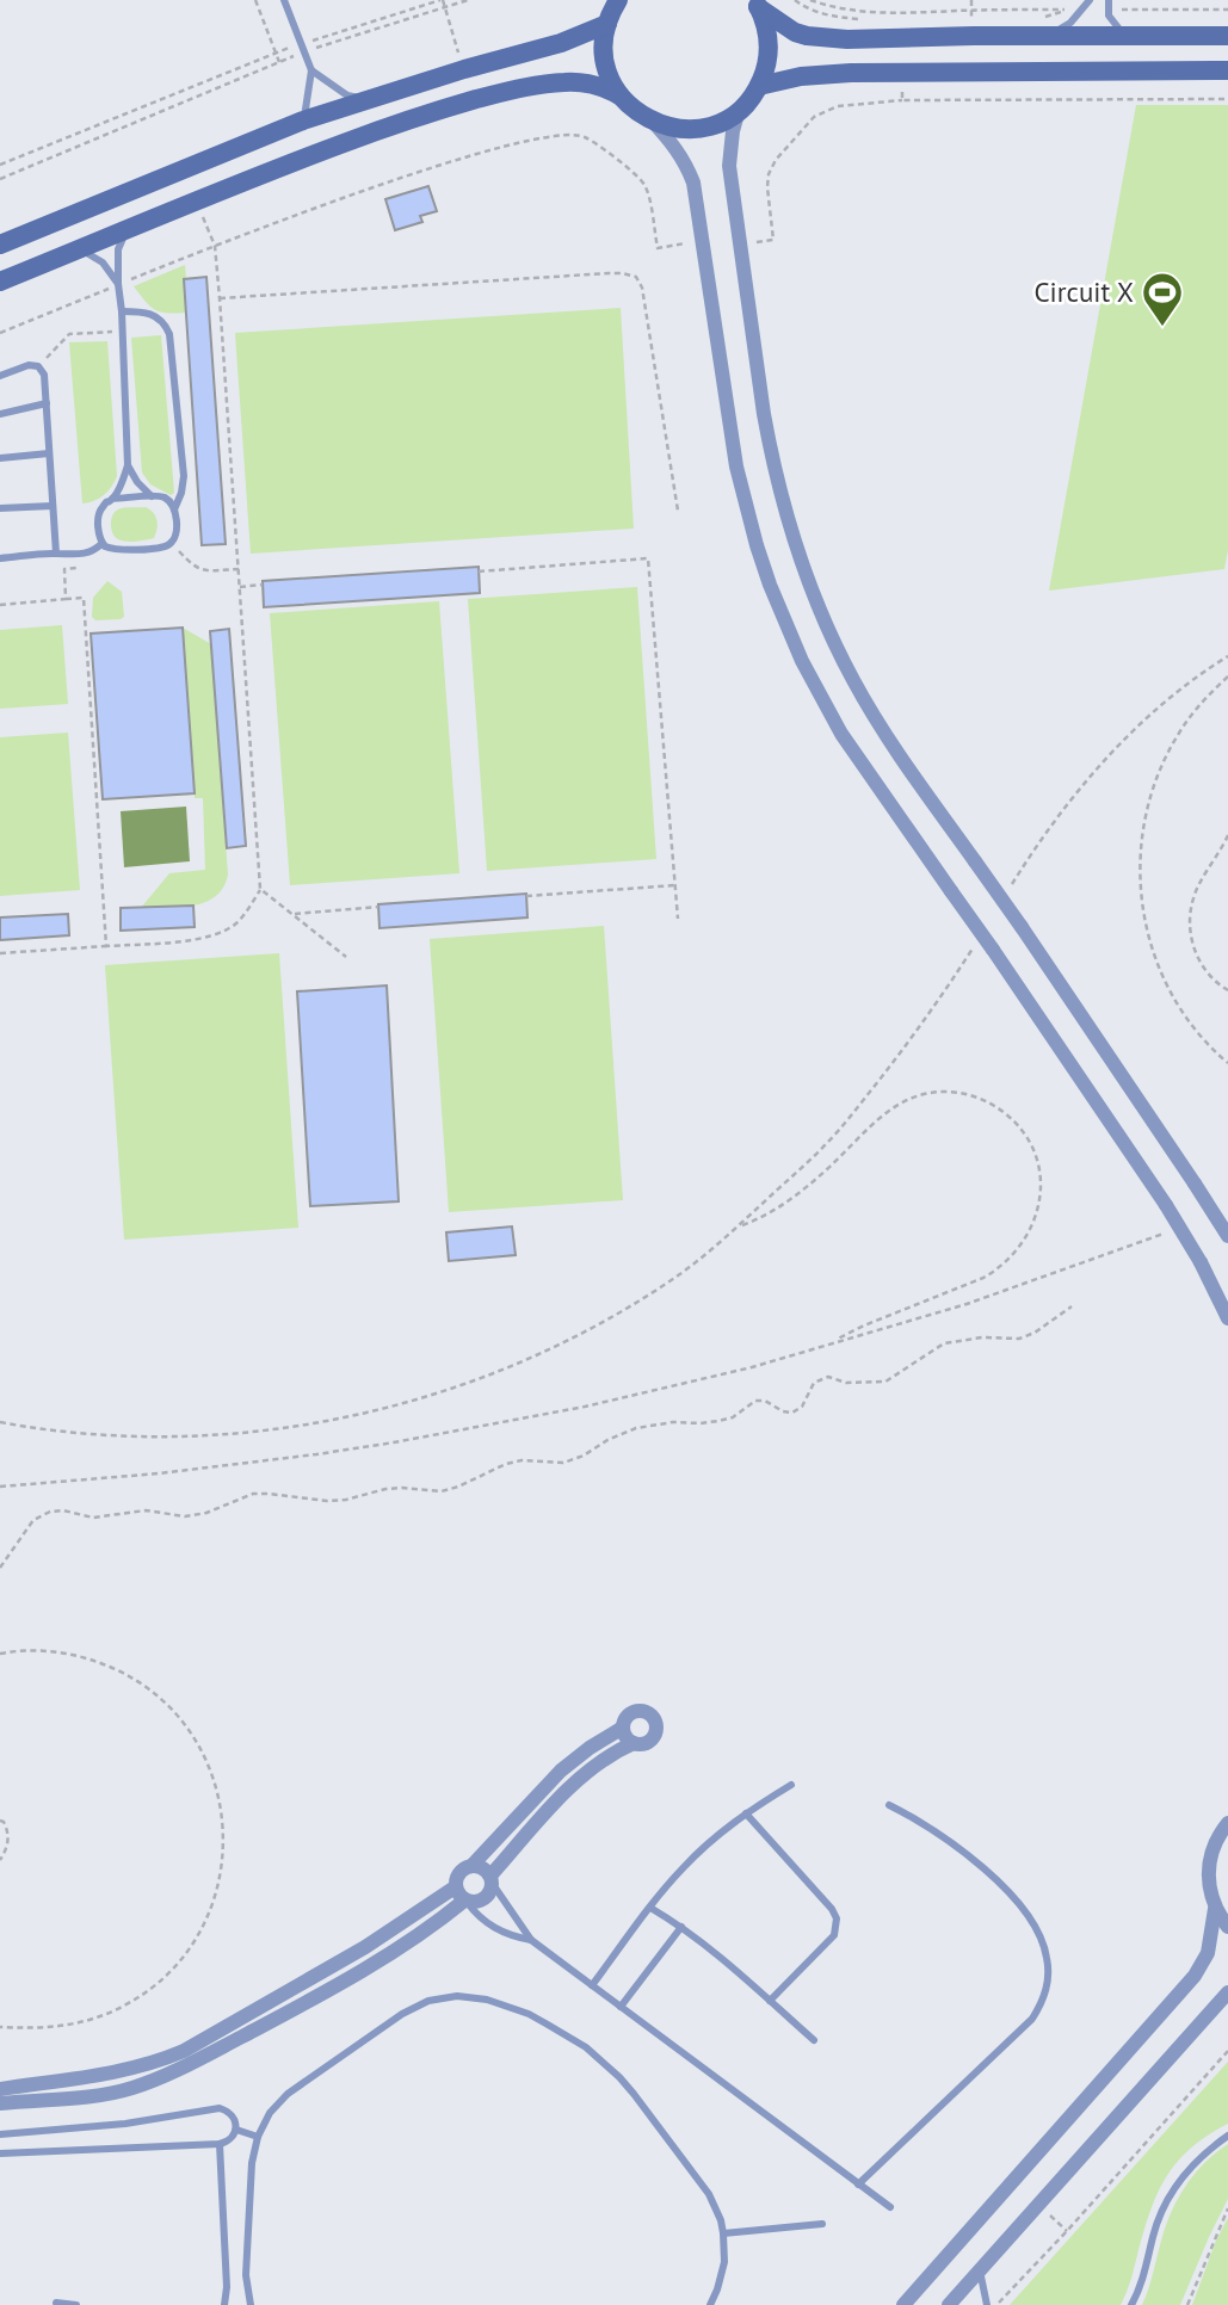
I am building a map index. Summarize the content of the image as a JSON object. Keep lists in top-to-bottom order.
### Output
{
  "places": {
    "sports": ["Circuit X"]
  }
}
